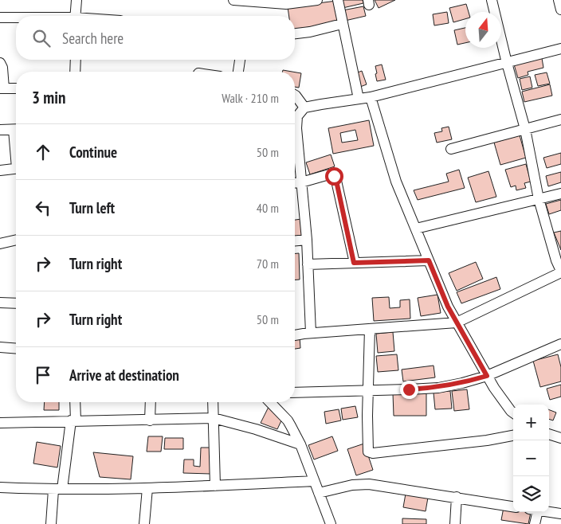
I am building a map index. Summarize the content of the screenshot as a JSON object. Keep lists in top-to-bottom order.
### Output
{
  "north": "top",
  "page": {
    "search": "Search here",
    "heading": ["3 min", "Walk · 210 m"],
    "list": [
      ["Continue", "50 m"],
      ["Turn left", "40 m"],
      ["Turn right", "70 m"],
      ["Turn right", "50 m"],
      "Arrive at destination"
    ],
    "map_buttons": ["+", "−"]
  }
}
